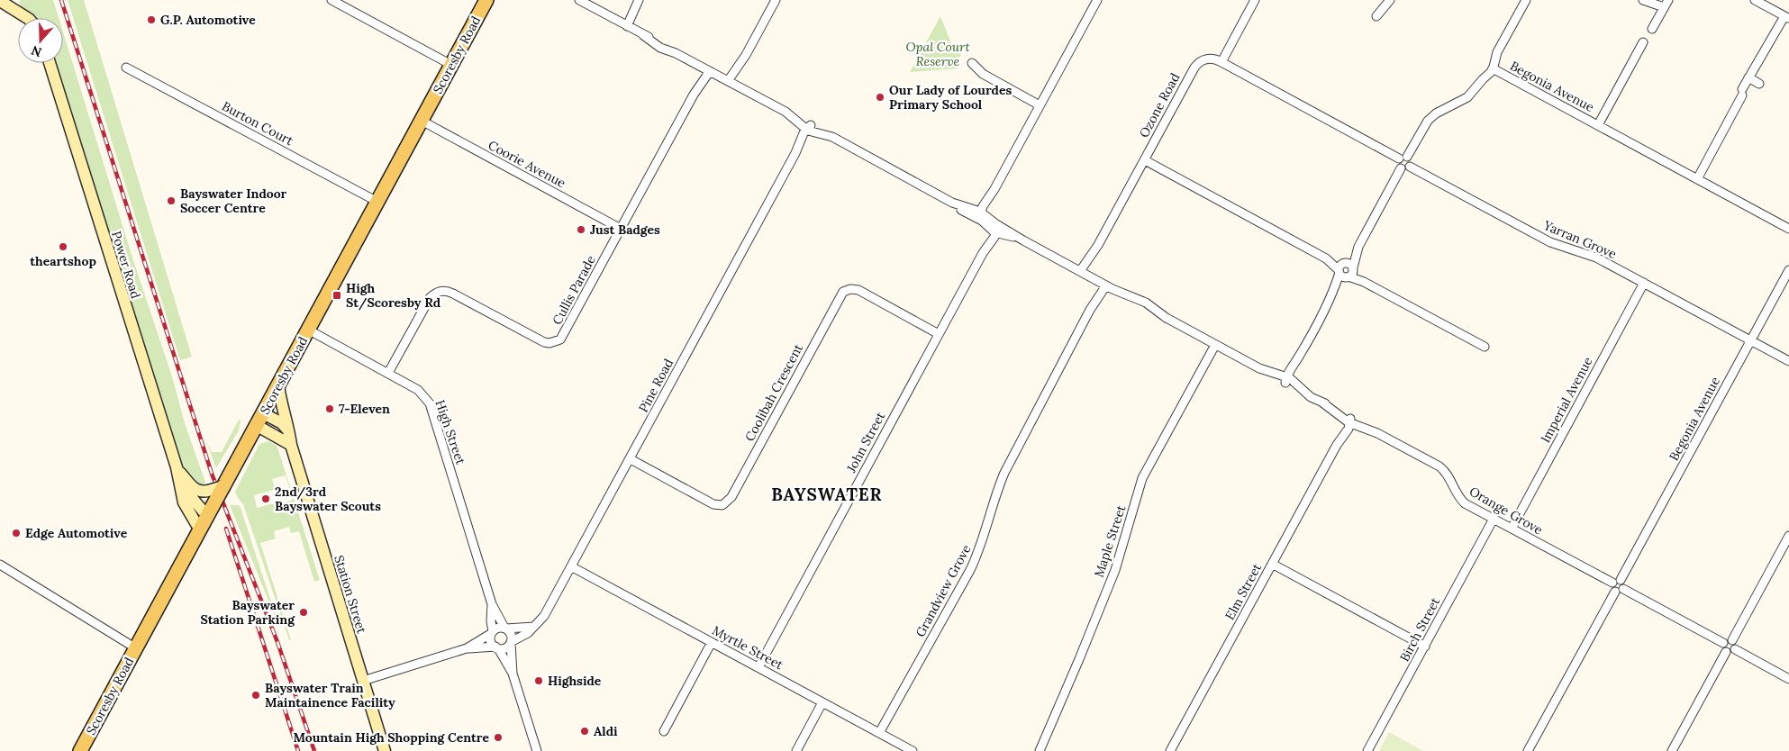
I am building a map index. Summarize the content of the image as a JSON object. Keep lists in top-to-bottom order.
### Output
{
  "streets": {
    "main road": ["Scoresby Road", "Power Road", "Station Street"],
    "street": [
      "Begonia Avenue",
      "Ozone Road",
      "Burton Court",
      "Coorie Avenue",
      "Yarran Grove",
      "Cullis Parade",
      "Pine Road",
      "Coolibah Crescent",
      "Imperial Avenue",
      "High Street",
      "John Street",
      "Orange Grove",
      "Maple Street",
      "Grandview Grove",
      "Elm Street",
      "Birch Street",
      "Myrtle Street"
    ]
  },
  "crossings": [
    ["Scoresby Road", "Burton Court"],
    ["Scoresby Road", "Coorie Avenue"],
    ["Scoresby Road", "Power Road"],
    ["Scoresby Road", "High Street"],
    ["Scoresby Road", "Station Street"],
    ["Begonia Avenue", "Yarran Grove"],
    ["Begonia Avenue", "Orange Grove"],
    ["Ozone Road", "Orange Grove"],
    ["Coorie Avenue", "Cullis Parade"],
    ["Yarran Grove", "Imperial Avenue"],
    ["Cullis Parade", "High Street"],
    ["Cullis Parade", "Orange Grove"],
    ["Pine Road", "Coolibah Crescent"],
    ["Pine Road", "High Street"],
    ["Pine Road", "Orange Grove"],
    ["Pine Road", "Myrtle Street"],
    ["Coolibah Crescent", "John Street"],
    ["Imperial Avenue", "Orange Grove"],
    ["John Street", "Orange Grove"],
    ["John Street", "Myrtle Street"],
    ["Orange Grove", "Maple Street"],
    ["Orange Grove", "Grandview Grove"],
    ["Orange Grove", "Elm Street"],
    ["Orange Grove", "Birch Street"],
    ["Grandview Grove", "Myrtle Street"]
  ],
  "districts": ["BAYSWATER"],
  "parks": ["Opal Court Reserve"],
  "places": {
    "other": [
      "G.P. Automotive",
      "Our Lady of Lourdes Primary School",
      "Bayswater Indoor Soccer Centre",
      "Just Badges",
      "theartshop",
      "7-Eleven",
      "2nd/3rd Bayswater Scouts",
      "Edge Automotive",
      "Bayswater Station Parking",
      "Highside",
      "Bayswater Train Maintainence Facility",
      "Aldi",
      "Mountain High Shopping Centre"
    ],
    "transit": ["High St/Scoresby Rd"]
  },
  "north": "bottom"
}
